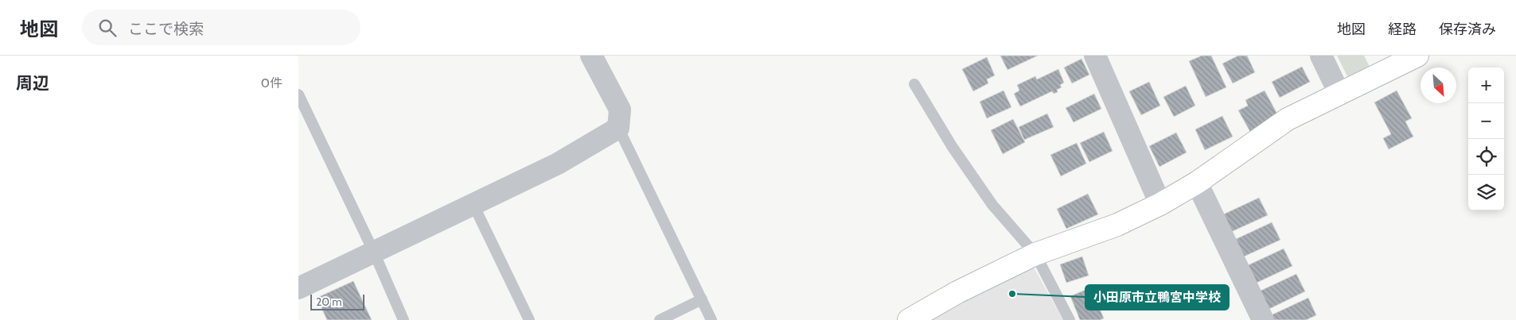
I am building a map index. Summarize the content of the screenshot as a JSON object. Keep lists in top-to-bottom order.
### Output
{
  "places": ["小田原市立鴨宮中学校"],
  "scale_bar": "20 m",
  "north": "bottom right",
  "page": {
    "header": "地図",
    "search": "ここで検索",
    "nav": ["地図", "経路", "保存済み"],
    "heading": ["周辺", "0件"],
    "map_buttons": ["+", "−"],
    "scale": "20 m"
  }
}
